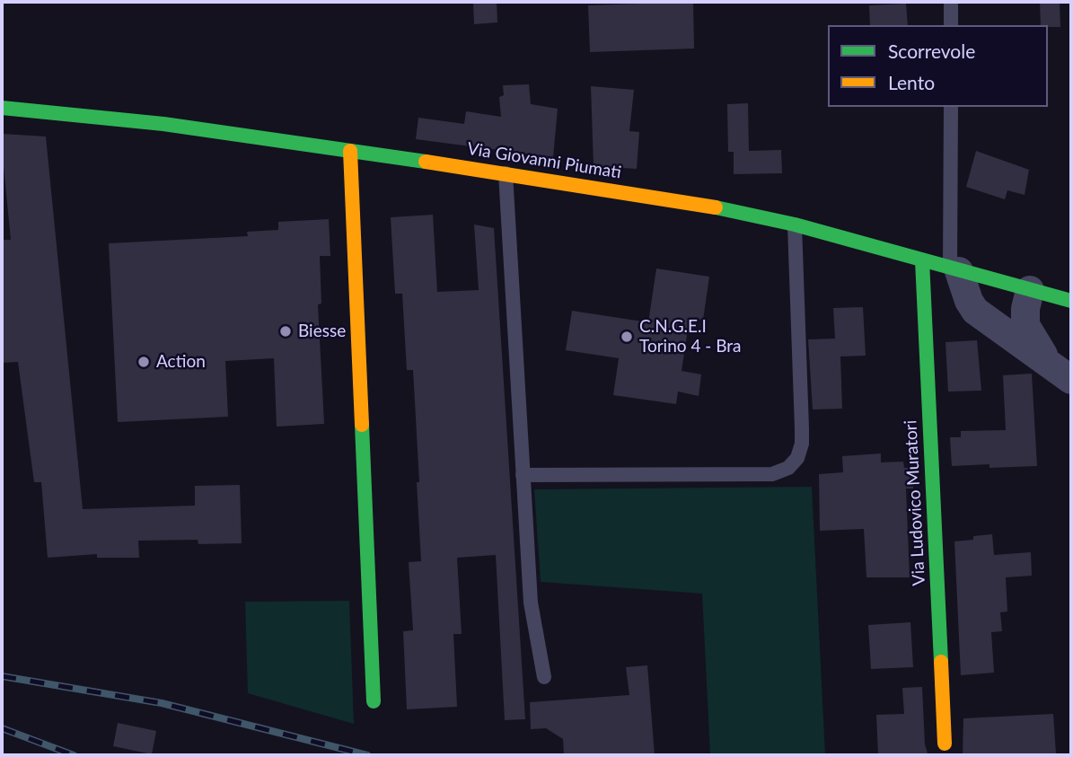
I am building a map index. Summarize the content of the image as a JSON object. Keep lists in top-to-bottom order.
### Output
{
  "streets": {
    "street": ["Via Giovanni Piumati", "Via Ludovico Muratori"]
  },
  "crossings": [
    ["Via Giovanni Piumati", "Via Ludovico Muratori"]
  ],
  "places": ["Biesse", "C.N.G.E.I Torino 4 - Bra", "Action"],
  "legend": ["Scorrevole", "Lento"]
}
